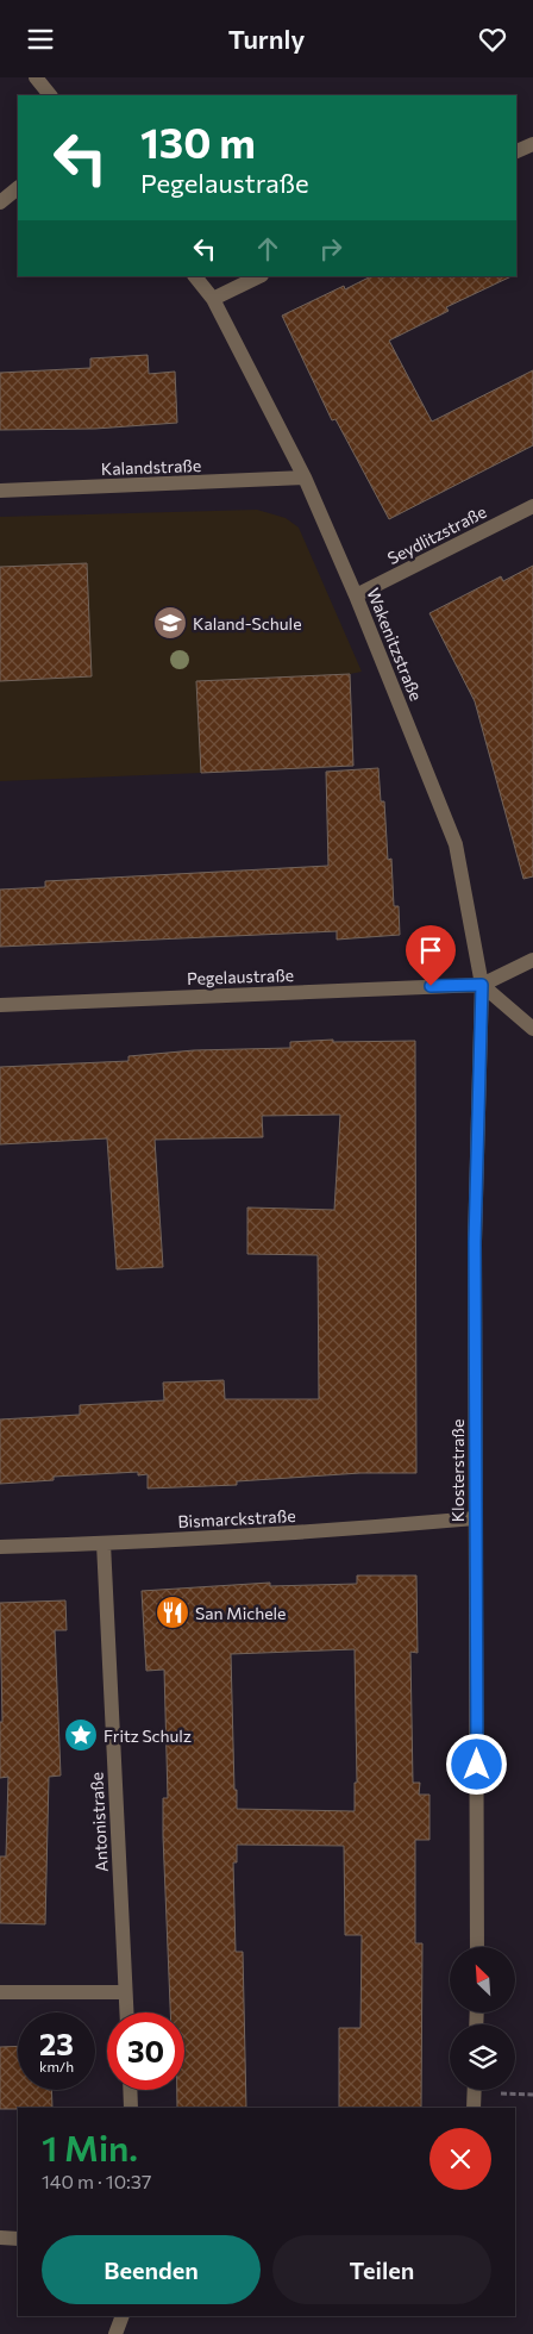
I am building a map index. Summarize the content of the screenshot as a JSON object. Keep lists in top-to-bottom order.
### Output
{
  "streets": {
    "street": [
      "Kalandstraße",
      "Seydlitzstraße",
      "Wakenitzstraße",
      "Pegelaustraße",
      "Klosterstraße",
      "Bismarckstraße",
      "Antonistraße"
    ]
  },
  "crossings": [
    ["Kalandstraße", "Wakenitzstraße"],
    ["Seydlitzstraße", "Wakenitzstraße"],
    ["Wakenitzstraße", "Pegelaustraße"],
    ["Wakenitzstraße", "Klosterstraße"],
    ["Pegelaustraße", "Klosterstraße"],
    ["Klosterstraße", "Bismarckstraße"],
    ["Bismarckstraße", "Antonistraße"]
  ],
  "places": {
    "school or university": ["Kaland-Schule"],
    "restaurant": ["San Michele"],
    "place": ["Fritz Schulz"]
  },
  "north": "top left",
  "page": {
    "header": "Turnly",
    "turn": ["130 m", "Pegelaustraße"],
    "speed": "23 km/h",
    "limit": "30",
    "heading": ["1 Min.", "140 m · 10:37"],
    "buttons": ["Beenden", "Teilen"]
  }
}
